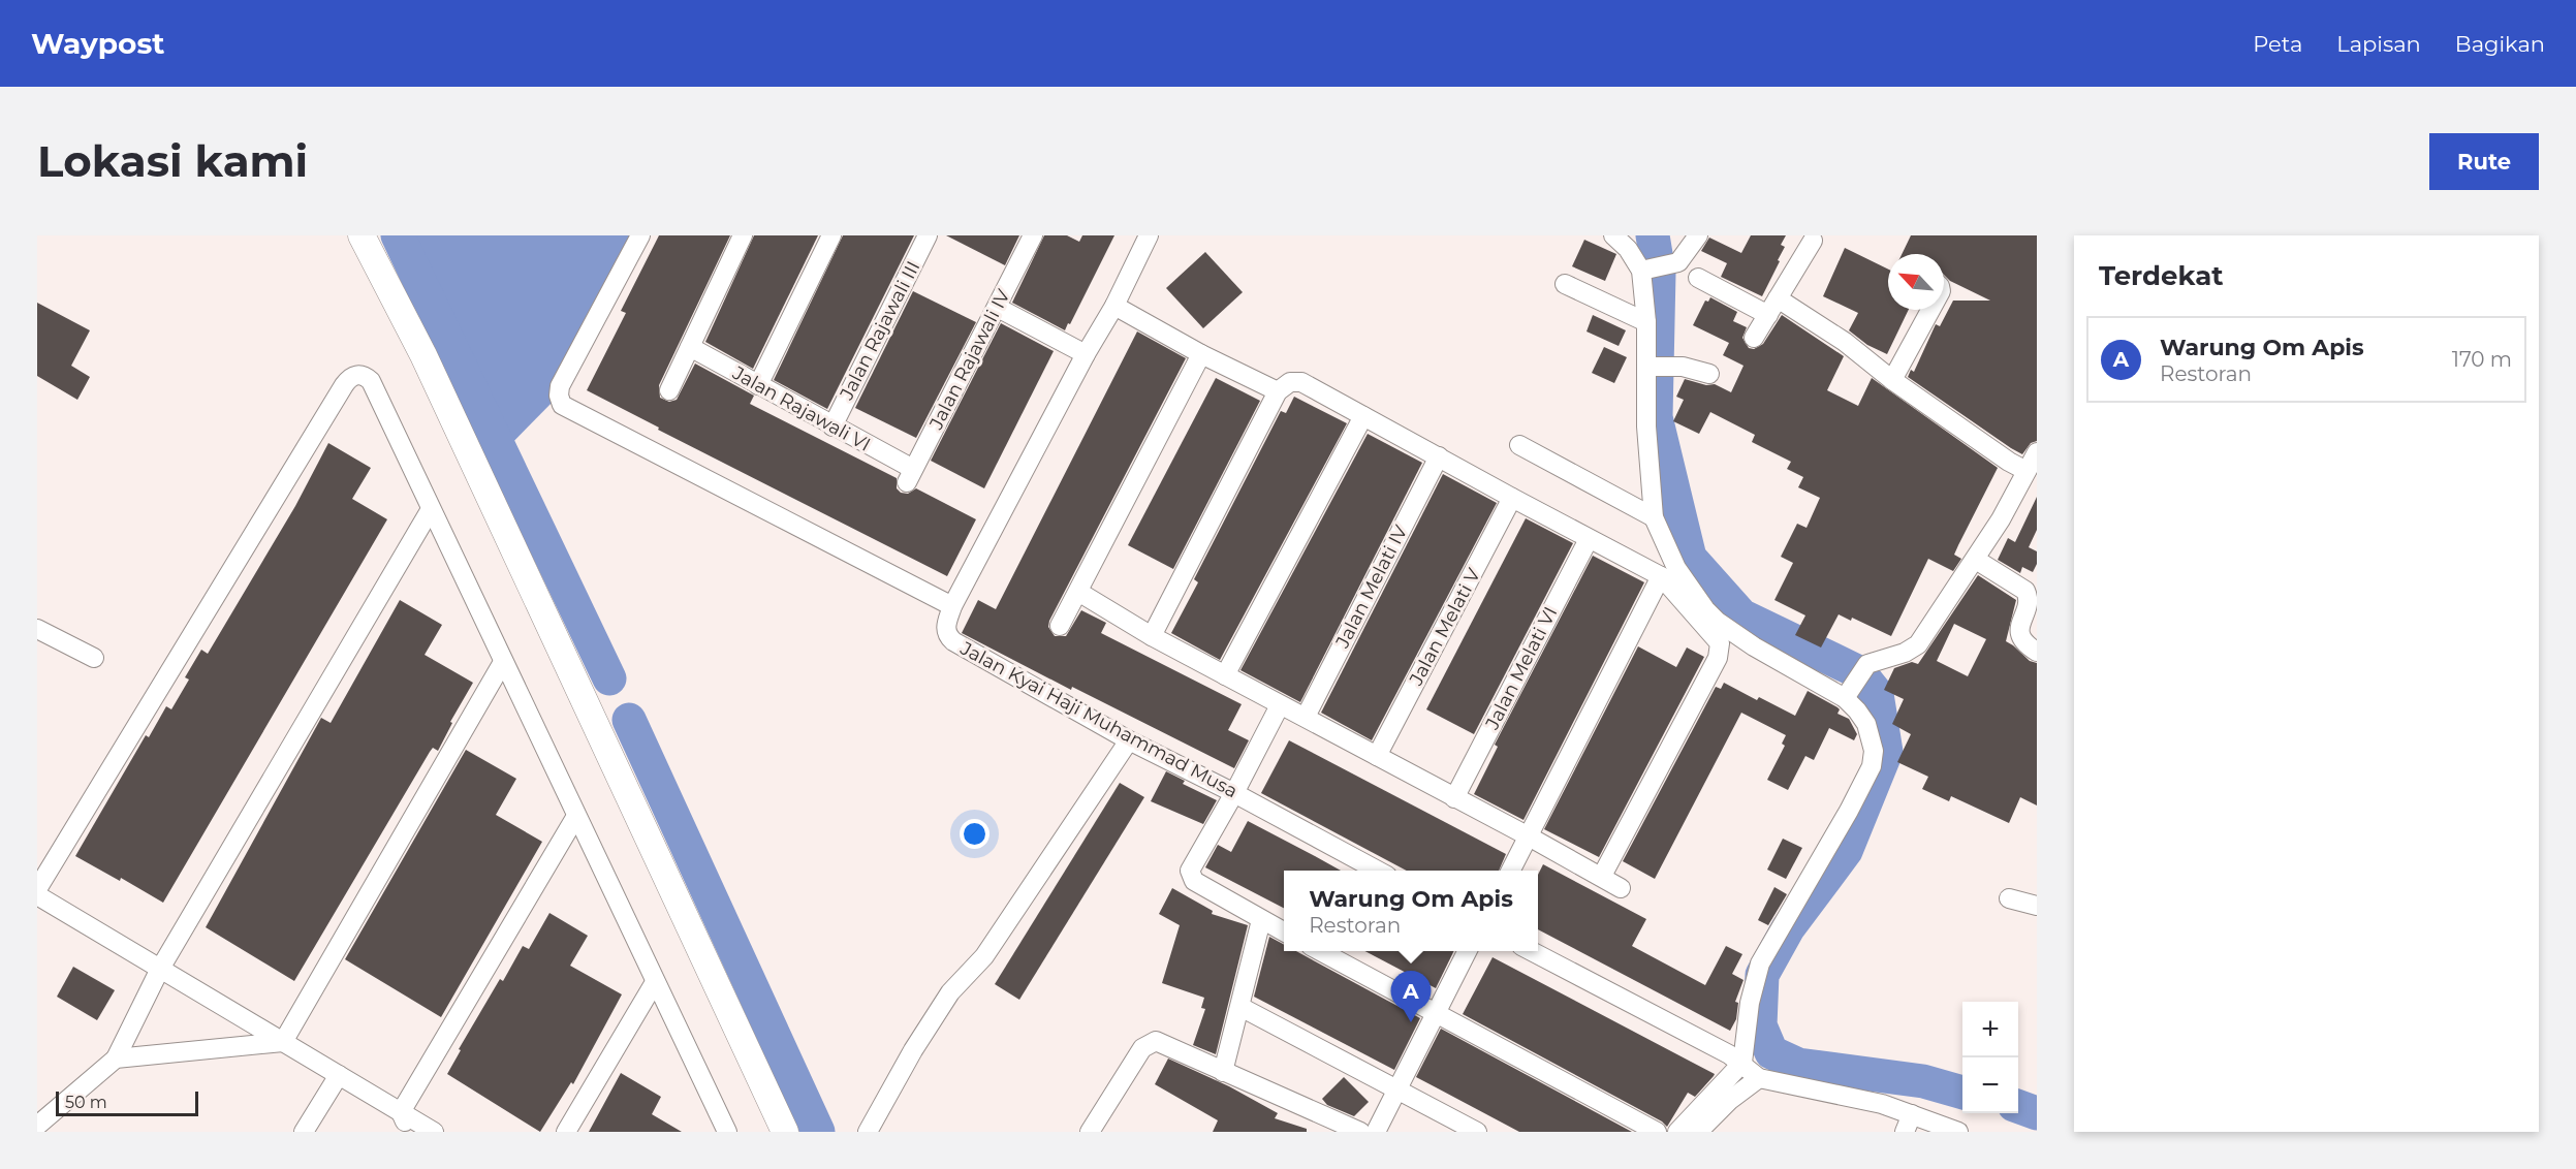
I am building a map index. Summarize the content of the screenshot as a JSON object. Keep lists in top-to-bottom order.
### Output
{
  "streets": {
    "street": [
      "Jalan Rajawali III",
      "Jalan Rajawali IV",
      "Jalan Rajawali VI",
      "Jalan Melati IV",
      "Jalan Melati V",
      "Jalan Melati VI",
      "Jalan Kyai Haji Muhammad Musa"
    ]
  },
  "crossings": [
    ["Jalan Rajawali III", "Jalan Rajawali VI"],
    ["Jalan Rajawali IV", "Jalan Rajawali VI"]
  ],
  "scale_bar": "50 m",
  "north": "top left",
  "page": {
    "header": "Waypost",
    "nav": ["Peta", "Lapisan", "Bagikan"],
    "buttons": "Rute",
    "title": "Lokasi kami",
    "heading": "Terdekat",
    "list": [
      {
        "mark": "A",
        "name": "Warung Om Apis",
        "note": "Restoran",
        "value": "170 m"
      }
    ],
    "popup": ["Warung Om Apis", "Restoran"],
    "pins": "A",
    "map_buttons": ["+", "−"],
    "scale": "50 m"
  }
}
